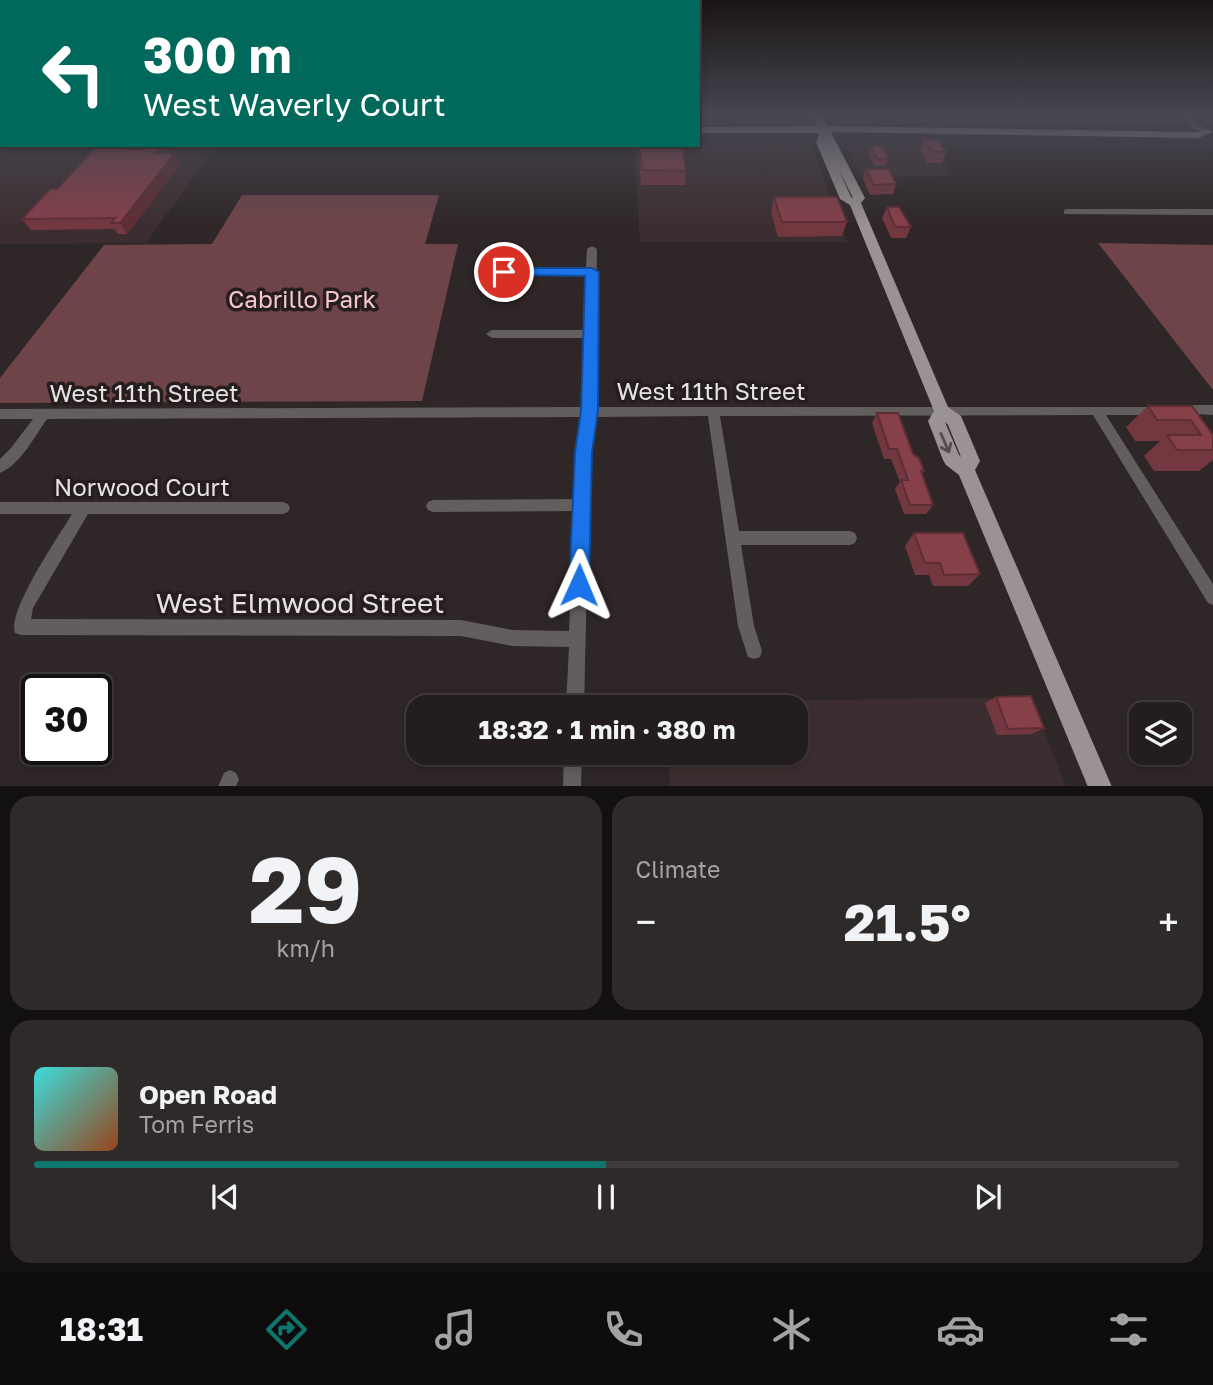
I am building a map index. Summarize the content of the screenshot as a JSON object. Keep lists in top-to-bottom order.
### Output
{
  "streets": {
    "street": ["West 11th Street", "Norwood Court", "West Elmwood Street"]
  },
  "crossings": [
    ["Norwood Court", "West Elmwood Street"]
  ],
  "parks": ["Cabrillo Park"],
  "page": {
    "turn": ["300 m", "West Waverly Court"],
    "limit": "30",
    "trip": "18:32 · 1 min · 380 m",
    "tile": [
      ["29", "km/h"],
      "Climate"
    ],
    "heat": ["−", "21.5°", "+"],
    "song": ["Open Road", "Tom Ferris"],
    "tabs": "18:31"
  }
}
